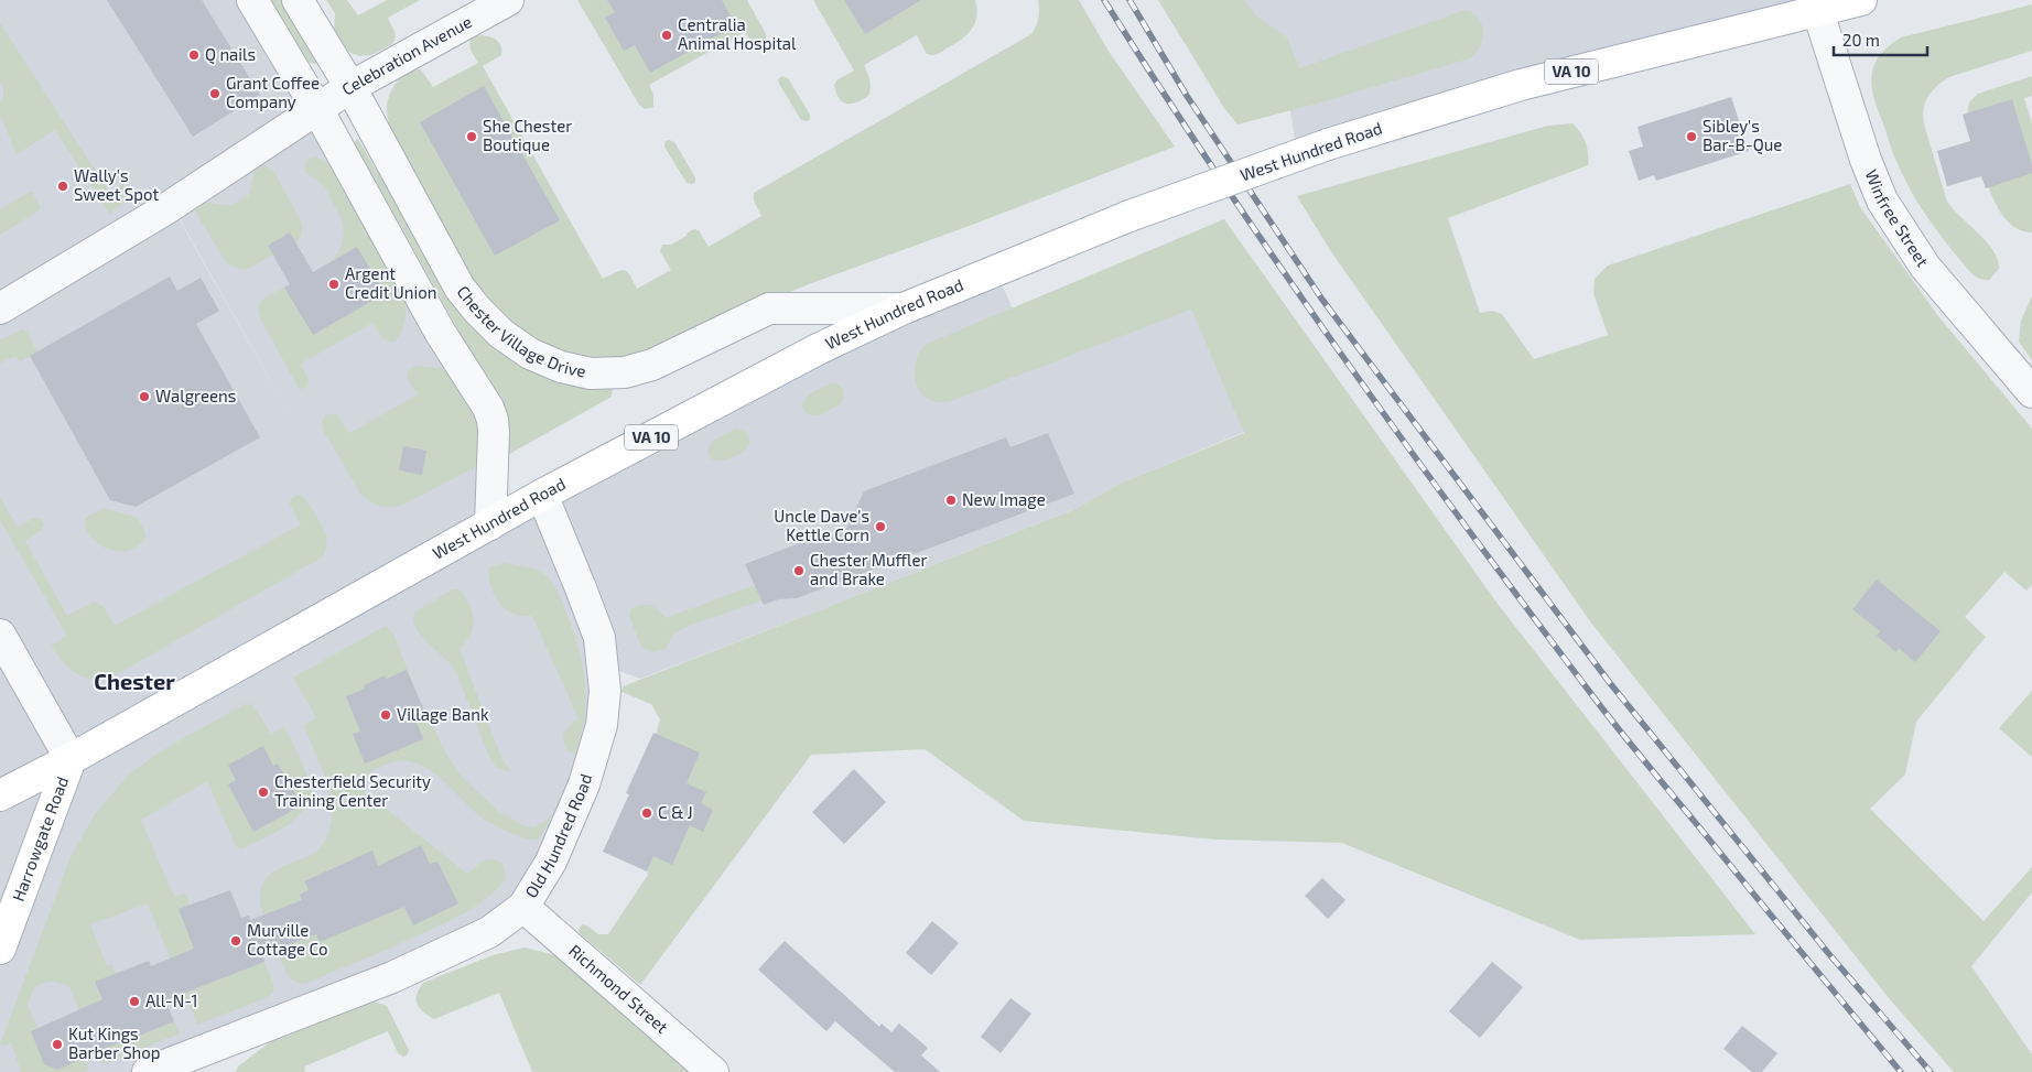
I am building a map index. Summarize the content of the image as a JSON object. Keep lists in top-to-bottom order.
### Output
{
  "streets": {
    "main road": ["VA 10", "West Hundred Road", "Harrowgate Road"],
    "street": [
      "Celebration Avenue",
      "Winfree Street",
      "Chester Village Drive",
      "Old Hundred Road",
      "Richmond Street"
    ]
  },
  "crossings": [
    ["Celebration Avenue", "Chester Village Drive"],
    ["West Hundred Road", "Winfree Street"],
    ["West Hundred Road", "Chester Village Drive"],
    ["West Hundred Road", "Old Hundred Road"],
    ["West Hundred Road", "Harrowgate Road"],
    ["Old Hundred Road", "Richmond Street"]
  ],
  "districts": ["Chester"],
  "places": [
    "Centralia Animal Hospital",
    "Q nails",
    "Grant Coffee Company",
    "She Chester Boutique",
    "Sibley's Bar-B-Que",
    "Wally's Sweet Spot",
    "Argent Credit Union",
    "Walgreens",
    "New Image",
    "Uncle Dave's Kettle Corn",
    "Chester Muffler and Brake",
    "Village Bank",
    "Chesterfield Security Training Center",
    "C & J",
    "Murville Cottage Co",
    "All-N-1",
    "Kut Kings Barber Shop"
  ],
  "scale_bar": "20 m"
}
